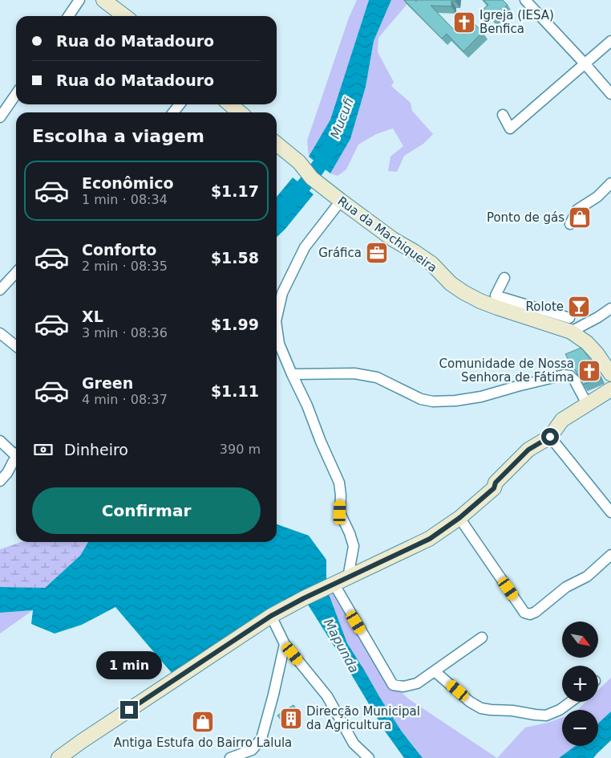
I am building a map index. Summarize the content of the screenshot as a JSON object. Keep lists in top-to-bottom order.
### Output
{
  "streets": {
    "street": ["Rua da Machiqueira"]
  },
  "water": ["Mucufi", "Mapunda"],
  "places": {
    "church": ["Igreja (IESA) Benfica", "Comunidade de Nossa Senhora de Fátima"],
    "shop": ["Ponto de gás", "Antiga Estufa do Bairro Lalula"],
    "office": ["Gráfica"],
    "bar": ["Rolote"],
    "building": ["Direcção Municipal da Agricultura"]
  },
  "north": "bottom right",
  "page": {
    "banner": ["Rua do Matadouro", "Rua do Matadouro"],
    "heading": "Escolha a viagem",
    "list": [
      {
        "name": "Econômico",
        "note": "1 min · 08:34",
        "value": "$1.17"
      },
      {
        "name": "Conforto",
        "note": "2 min · 08:35",
        "value": "$1.58"
      },
      {
        "name": "XL",
        "note": "3 min · 08:36",
        "value": "$1.99"
      },
      {
        "name": "Green",
        "note": "4 min · 08:37",
        "value": "$1.11"
      }
    ],
    "pay": ["Dinheiro", "390 m"],
    "buttons": "Confirmar",
    "map_buttons": ["+", "−"],
    "bubble": "1 min"
  }
}
